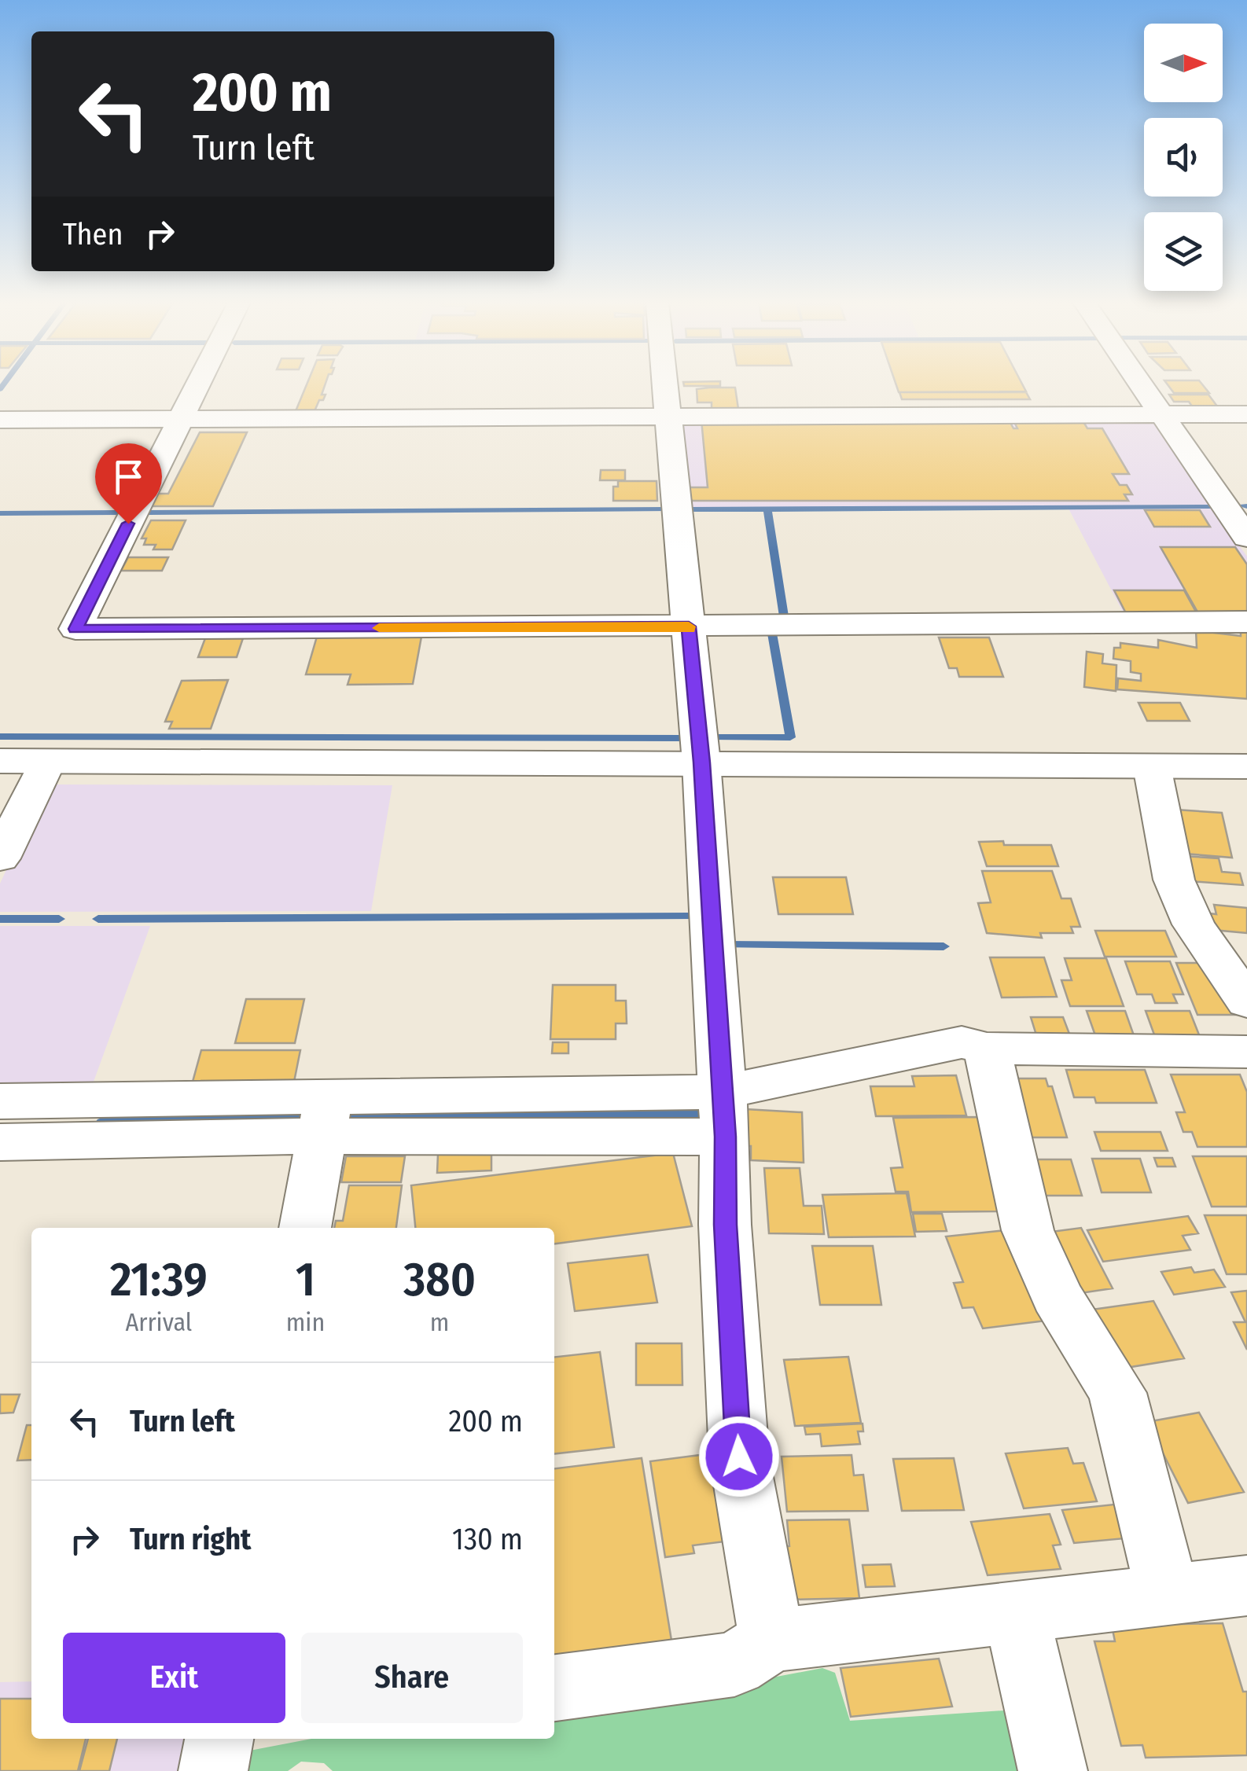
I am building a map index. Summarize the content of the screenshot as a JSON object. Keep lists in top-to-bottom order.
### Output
{
  "north": "right",
  "page": {
    "turn": ["200 m", "Turn left"],
    "then": "Then",
    "eta": [
      "21:39",
      "Arrival",
      "1",
      "min",
      "380",
      "m"
    ],
    "list": [
      {
        "name": "Turn left",
        "value": "200 m"
      },
      {
        "name": "Turn right",
        "value": "130 m"
      }
    ],
    "buttons": ["Exit", "Share"]
  }
}
